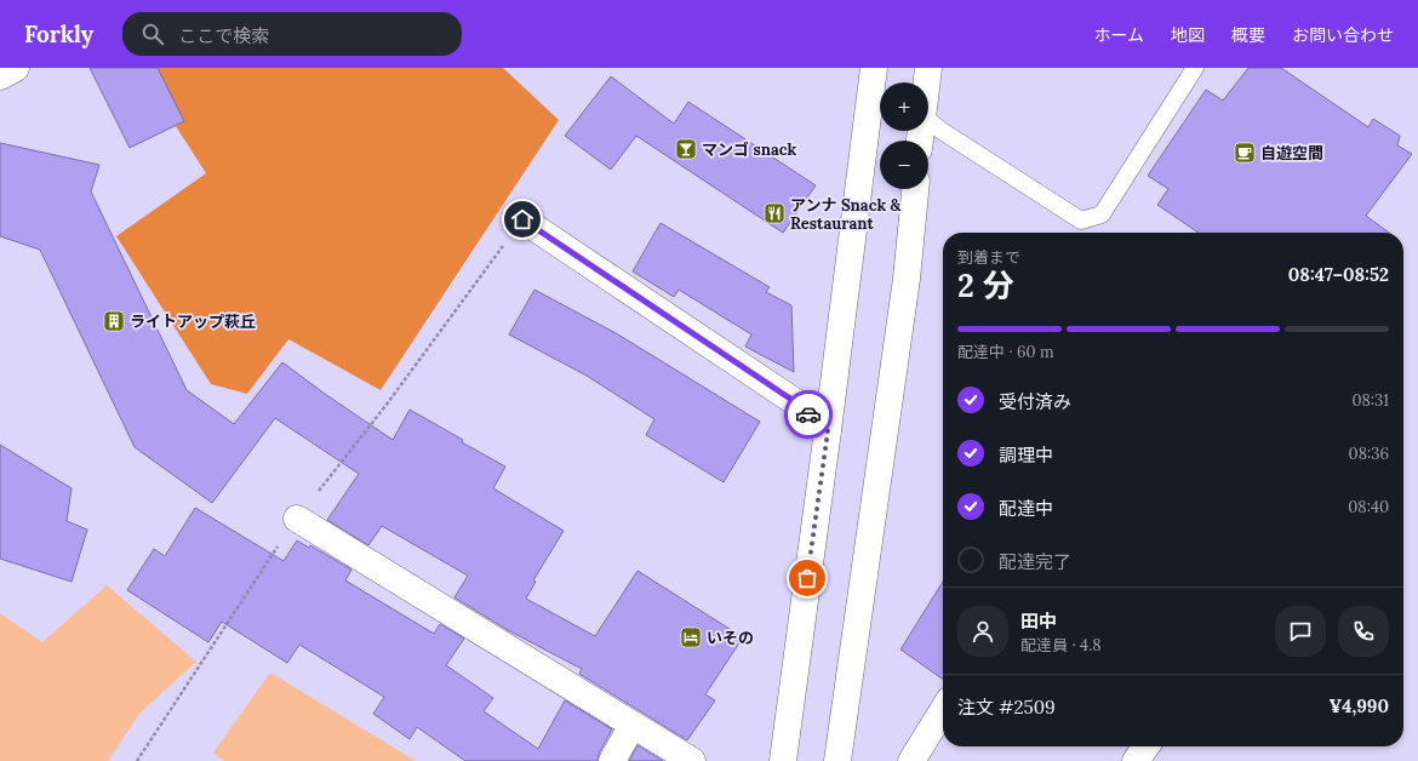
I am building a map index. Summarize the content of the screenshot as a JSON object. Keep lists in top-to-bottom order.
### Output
{
  "places": {
    "bar": ["マンゴ snack"],
    "cafe": ["自遊空間"],
    "restaurant": ["アンナ Snack & Restaurant"],
    "building": ["ライトアップ萩丘"],
    "hotel": ["いその"]
  },
  "page": {
    "header": "Forkly",
    "search": "ここで検索",
    "nav": [
      "ホーム",
      "地図",
      "概要",
      "お問い合わせ"
    ],
    "map_buttons": ["+", "−"],
    "heading": ["2 分", "到着まで", "08:47–08:52"],
    "panel": [
      "田中",
      "配達員 · 4.8",
      "注文 #2509",
      "¥4,990"
    ],
    "bar": "配達中 · 60 m",
    "list": [
      ["受付済み", "08:31"],
      ["調理中", "08:36"],
      ["配達中", "08:40"],
      "配達完了"
    ]
  }
}
